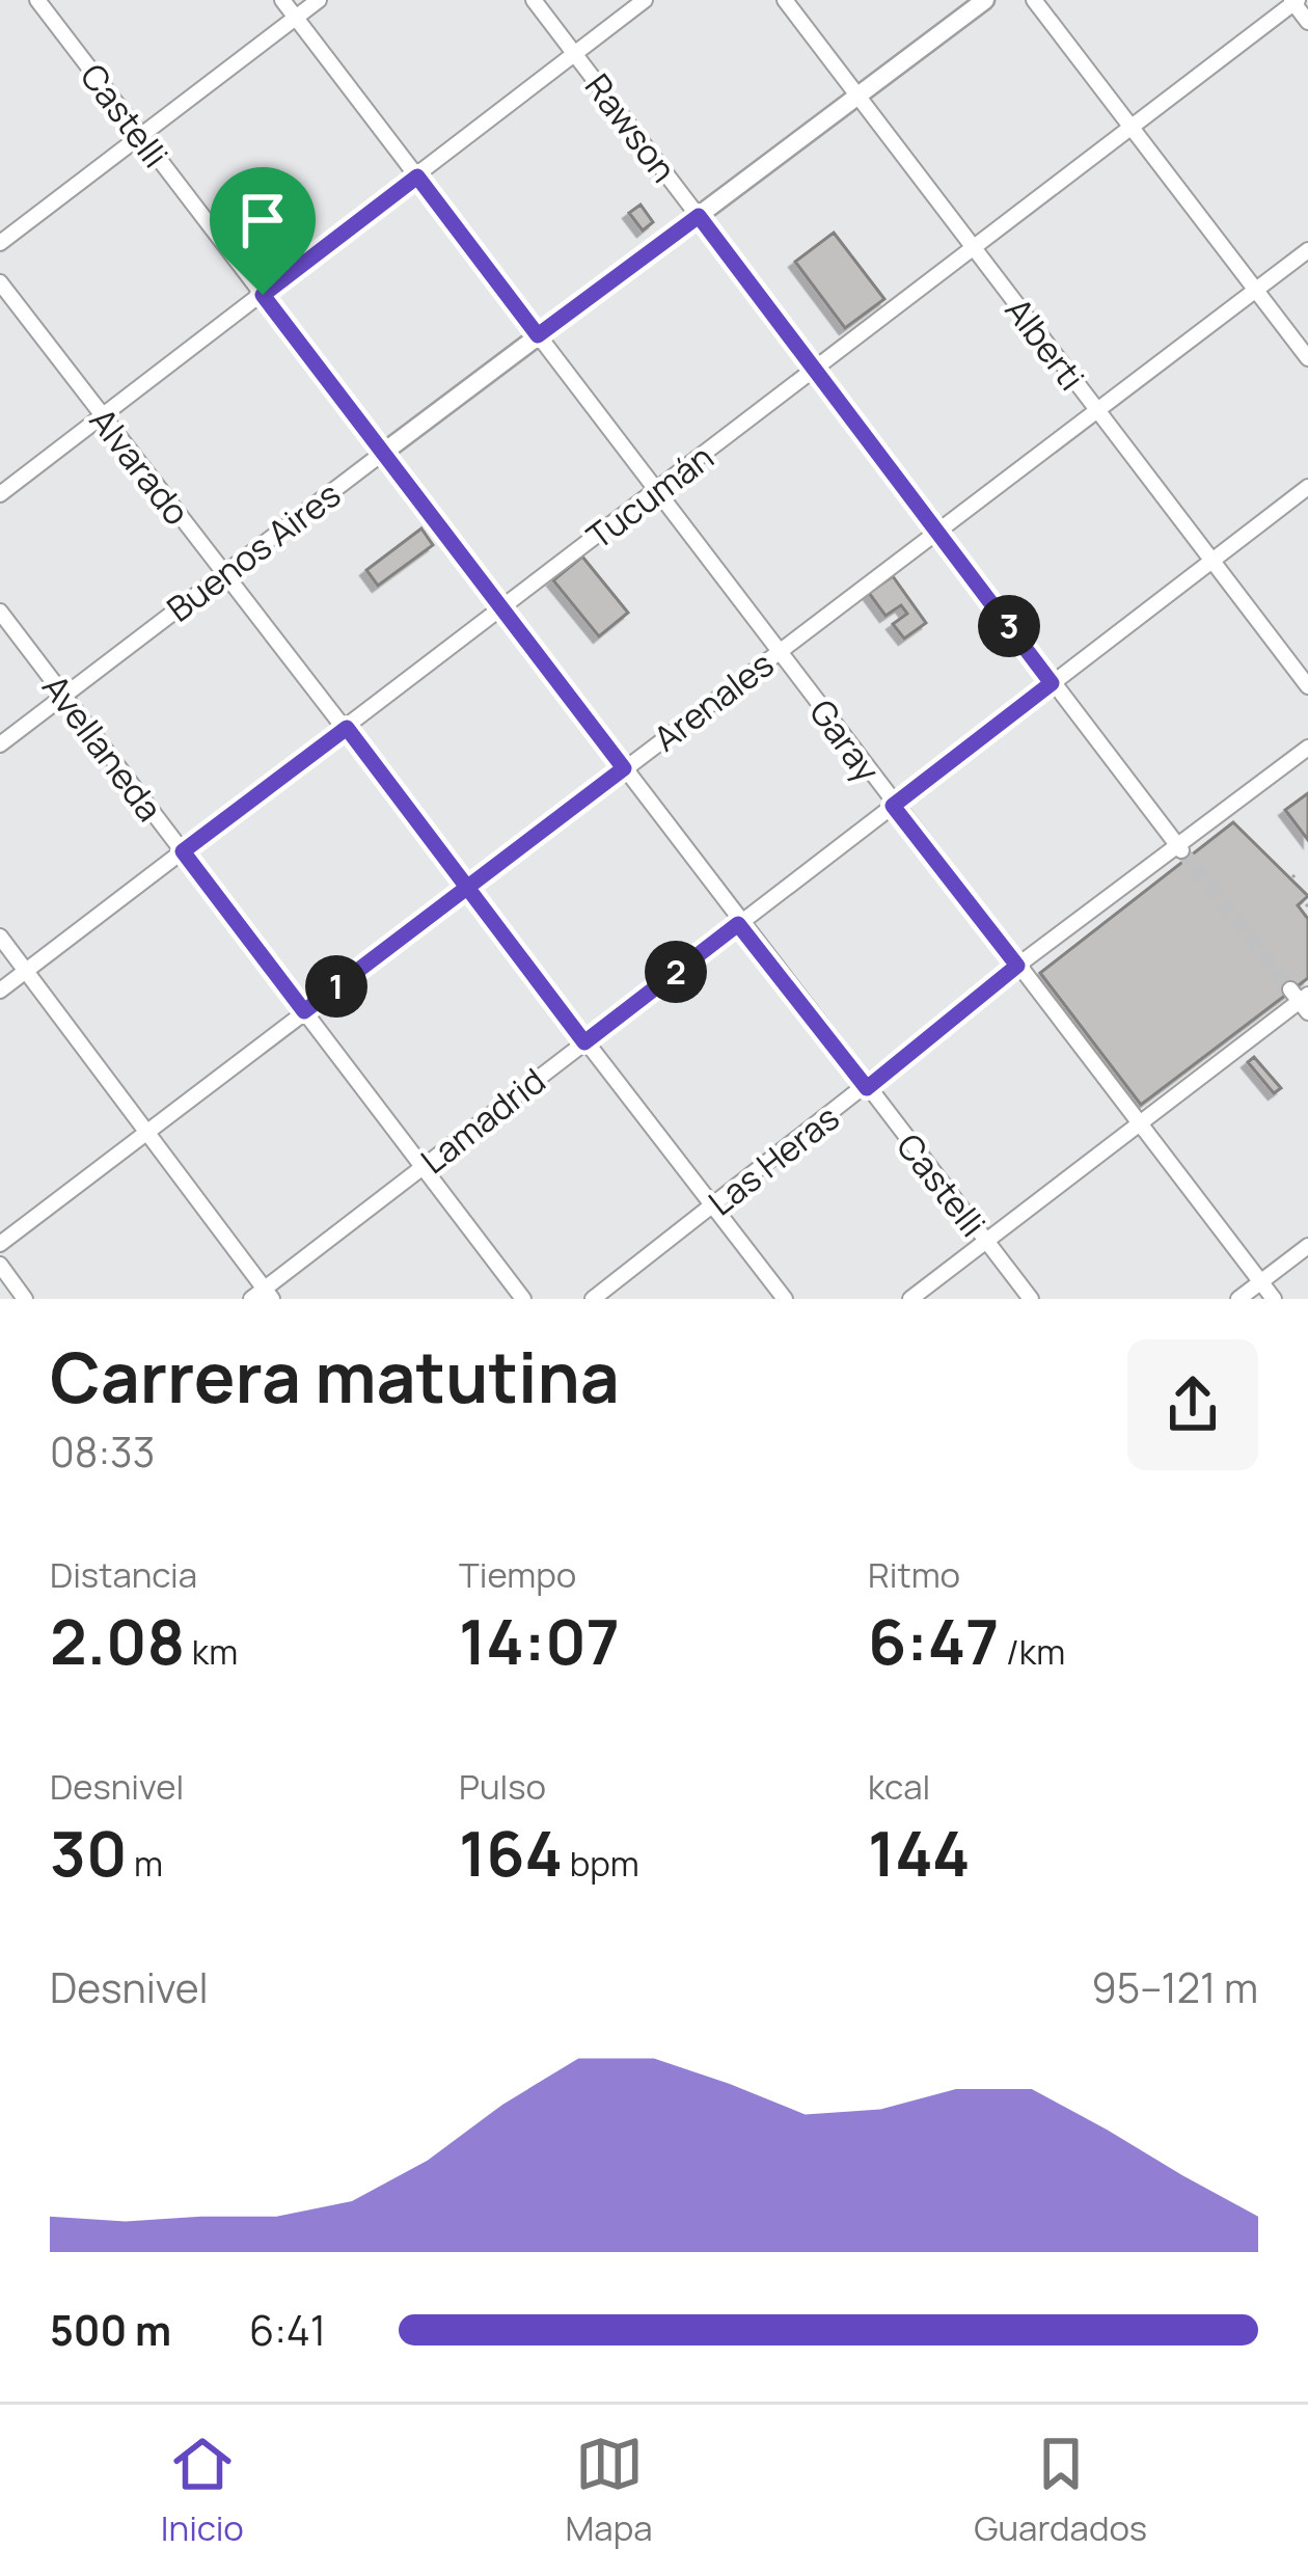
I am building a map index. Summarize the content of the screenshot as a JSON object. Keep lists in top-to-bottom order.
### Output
{
  "streets": {
    "street": [
      "Castelli",
      "Rawson",
      "Alberti",
      "Alvarado",
      "Tucumán",
      "Buenos Aires",
      "Arenales",
      "Garay",
      "Avellaneda",
      "Lamadrid",
      "Las Heras"
    ]
  },
  "crossings": [
    ["Castelli", "Tucumán"],
    ["Castelli", "Buenos Aires"],
    ["Castelli", "Arenales"],
    ["Castelli", "Lamadrid"],
    ["Castelli", "Las Heras"],
    ["Rawson", "Tucumán"],
    ["Rawson", "Buenos Aires"],
    ["Rawson", "Arenales"],
    ["Rawson", "Lamadrid"],
    ["Rawson", "Las Heras"],
    ["Alberti", "Tucumán"],
    ["Alberti", "Buenos Aires"],
    ["Alberti", "Arenales"],
    ["Alberti", "Lamadrid"],
    ["Alvarado", "Tucumán"],
    ["Alvarado", "Buenos Aires"],
    ["Alvarado", "Arenales"],
    ["Alvarado", "Lamadrid"],
    ["Alvarado", "Las Heras"],
    ["Tucumán", "Garay"],
    ["Tucumán", "Avellaneda"],
    ["Buenos Aires", "Garay"],
    ["Buenos Aires", "Avellaneda"],
    ["Arenales", "Garay"],
    ["Arenales", "Avellaneda"],
    ["Garay", "Lamadrid"],
    ["Garay", "Las Heras"],
    ["Avellaneda", "Lamadrid"]
  ],
  "page": {
    "pins": ["3", "2", "1"],
    "heading": ["Carrera matutina", "08:33"],
    "stats": [
      ["Distancia", "2.08 km"],
      ["Tiempo", "14:07"],
      ["Ritmo", "6:47 /km"],
      ["Desnivel", "30 m"],
      ["Pulso", "164 bpm"],
      ["kcal", "144"]
    ],
    "chart": ["Desnivel", "95–121 m"],
    "list": [
      {
        "name": "500 m",
        "note": "6:41"
      }
    ],
    "tabs": ["Inicio", "Mapa", "Guardados"]
  }
}
